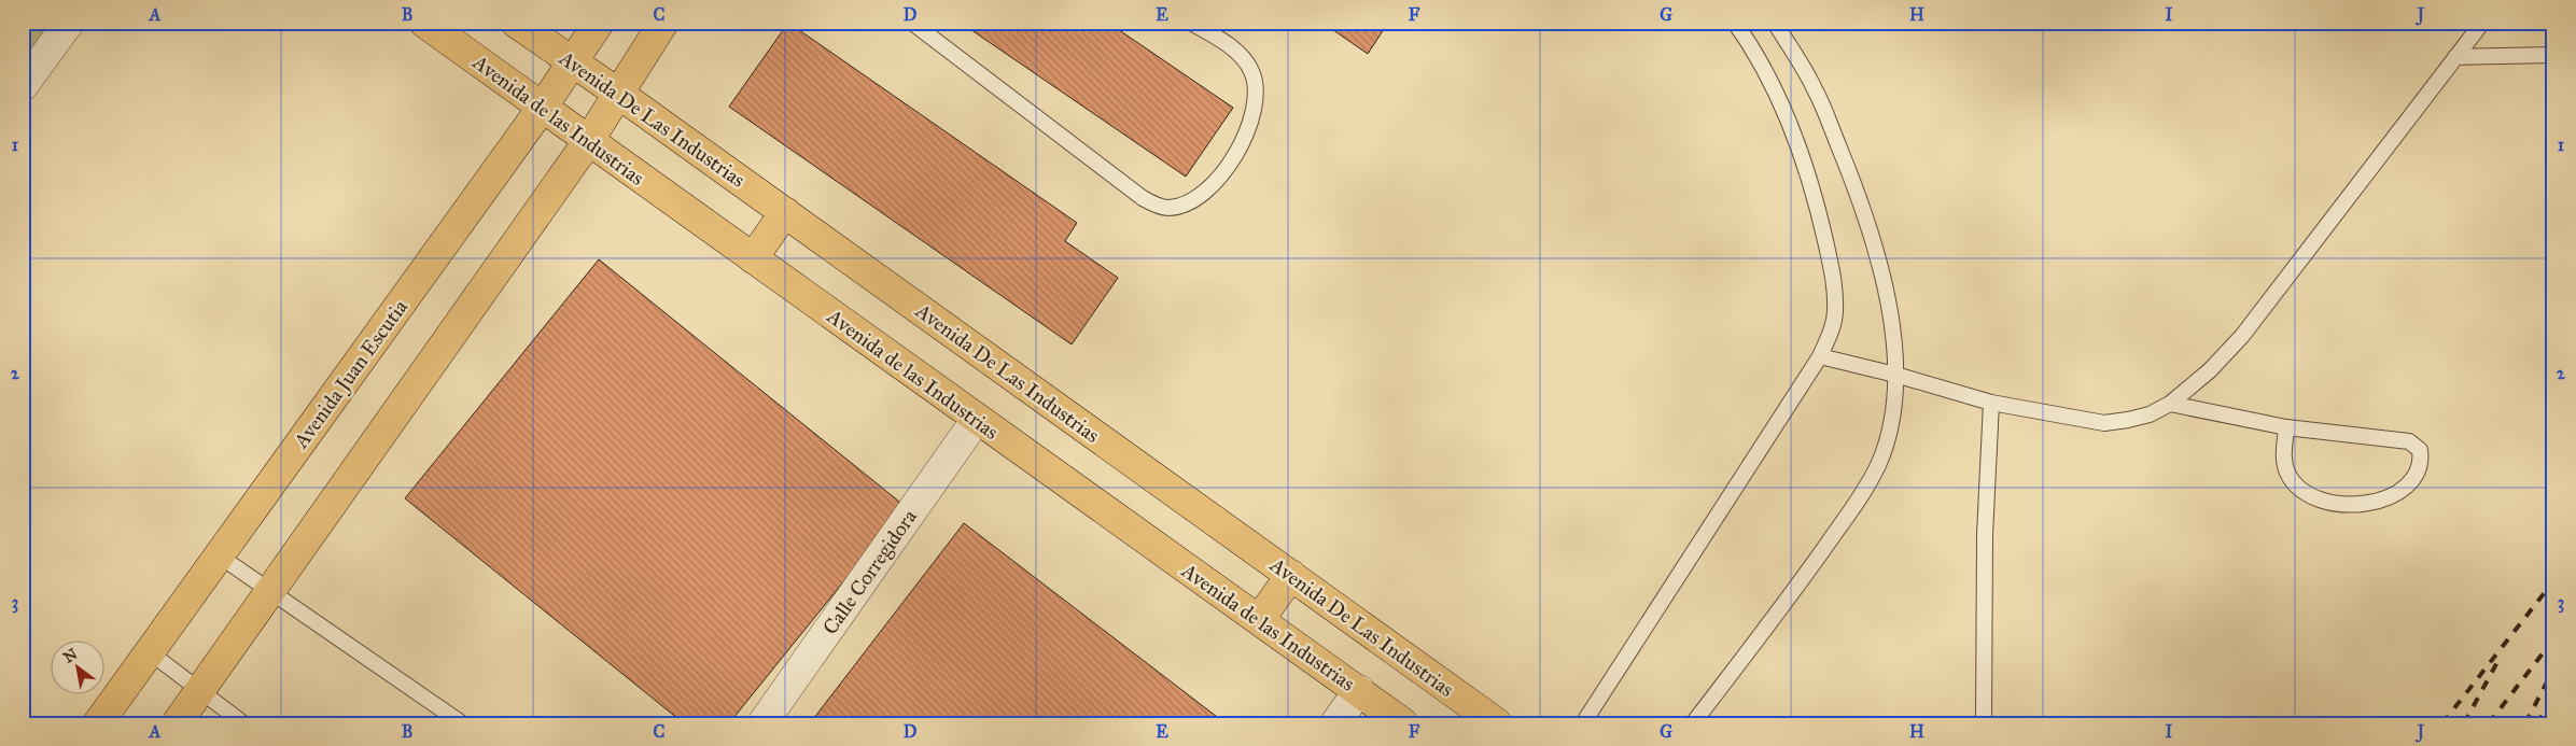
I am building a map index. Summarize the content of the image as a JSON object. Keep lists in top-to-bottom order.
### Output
{
  "streets": {
    "main road": ["Avenida De Las Industrias", "Avenida de las Industrias", "Avenida Juan Escutia"],
    "street": ["Calle Corregidora"]
  },
  "crossings": [
    ["Avenida De Las Industrias", "Avenida Juan Escutia"],
    ["Avenida de las Industrias", "Avenida Juan Escutia"],
    ["Avenida de las Industrias", "Calle Corregidora"]
  ],
  "north": "top left",
  "grid": {
    "columns": [
      "A",
      "B",
      "C",
      "D",
      "E",
      "F",
      "G",
      "H",
      "I",
      "J"
    ],
    "rows": ["1", "2", "3"]
  }
}
